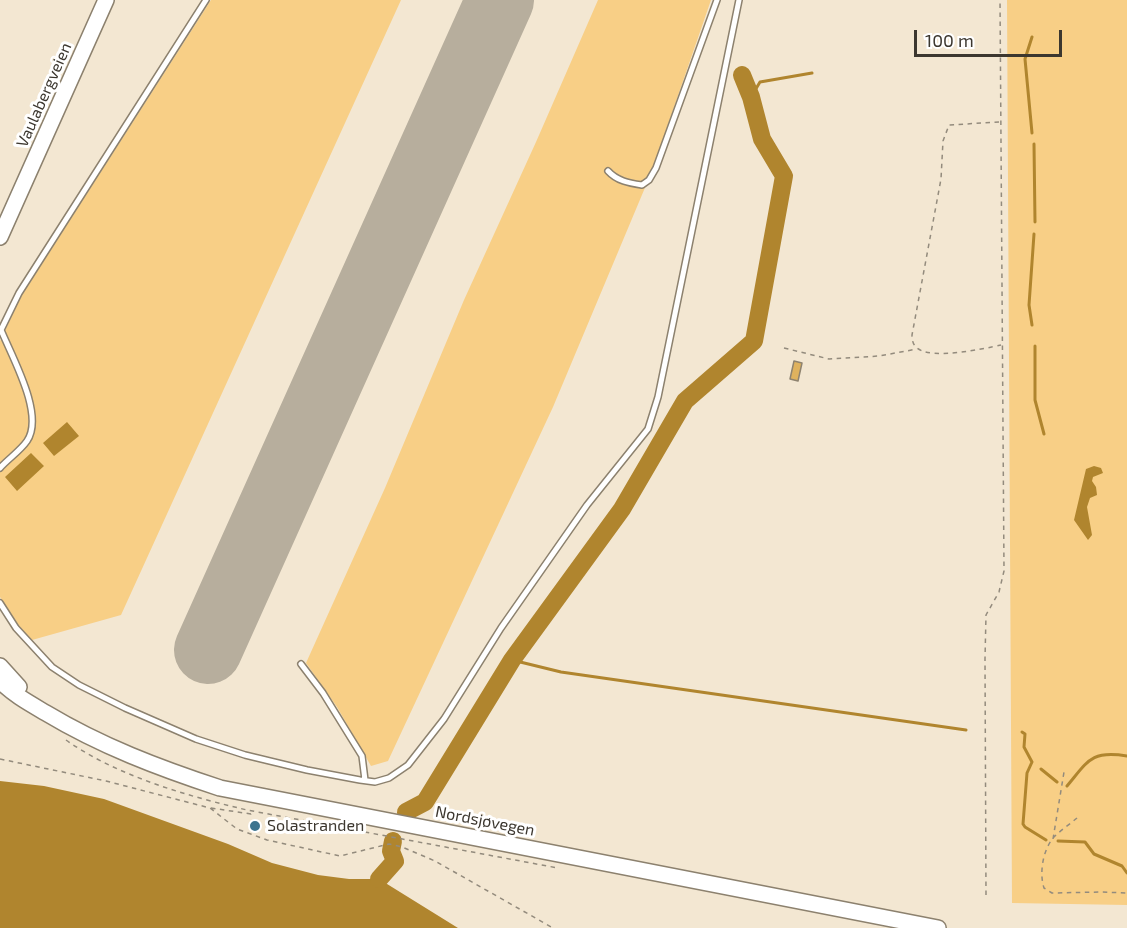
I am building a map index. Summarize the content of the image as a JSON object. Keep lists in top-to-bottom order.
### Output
{
  "streets": {
    "main road": ["Vaulabergveien", "Nordsjøvegen"]
  },
  "places": ["Solastranden"],
  "scale_bar": "100 m"
}
